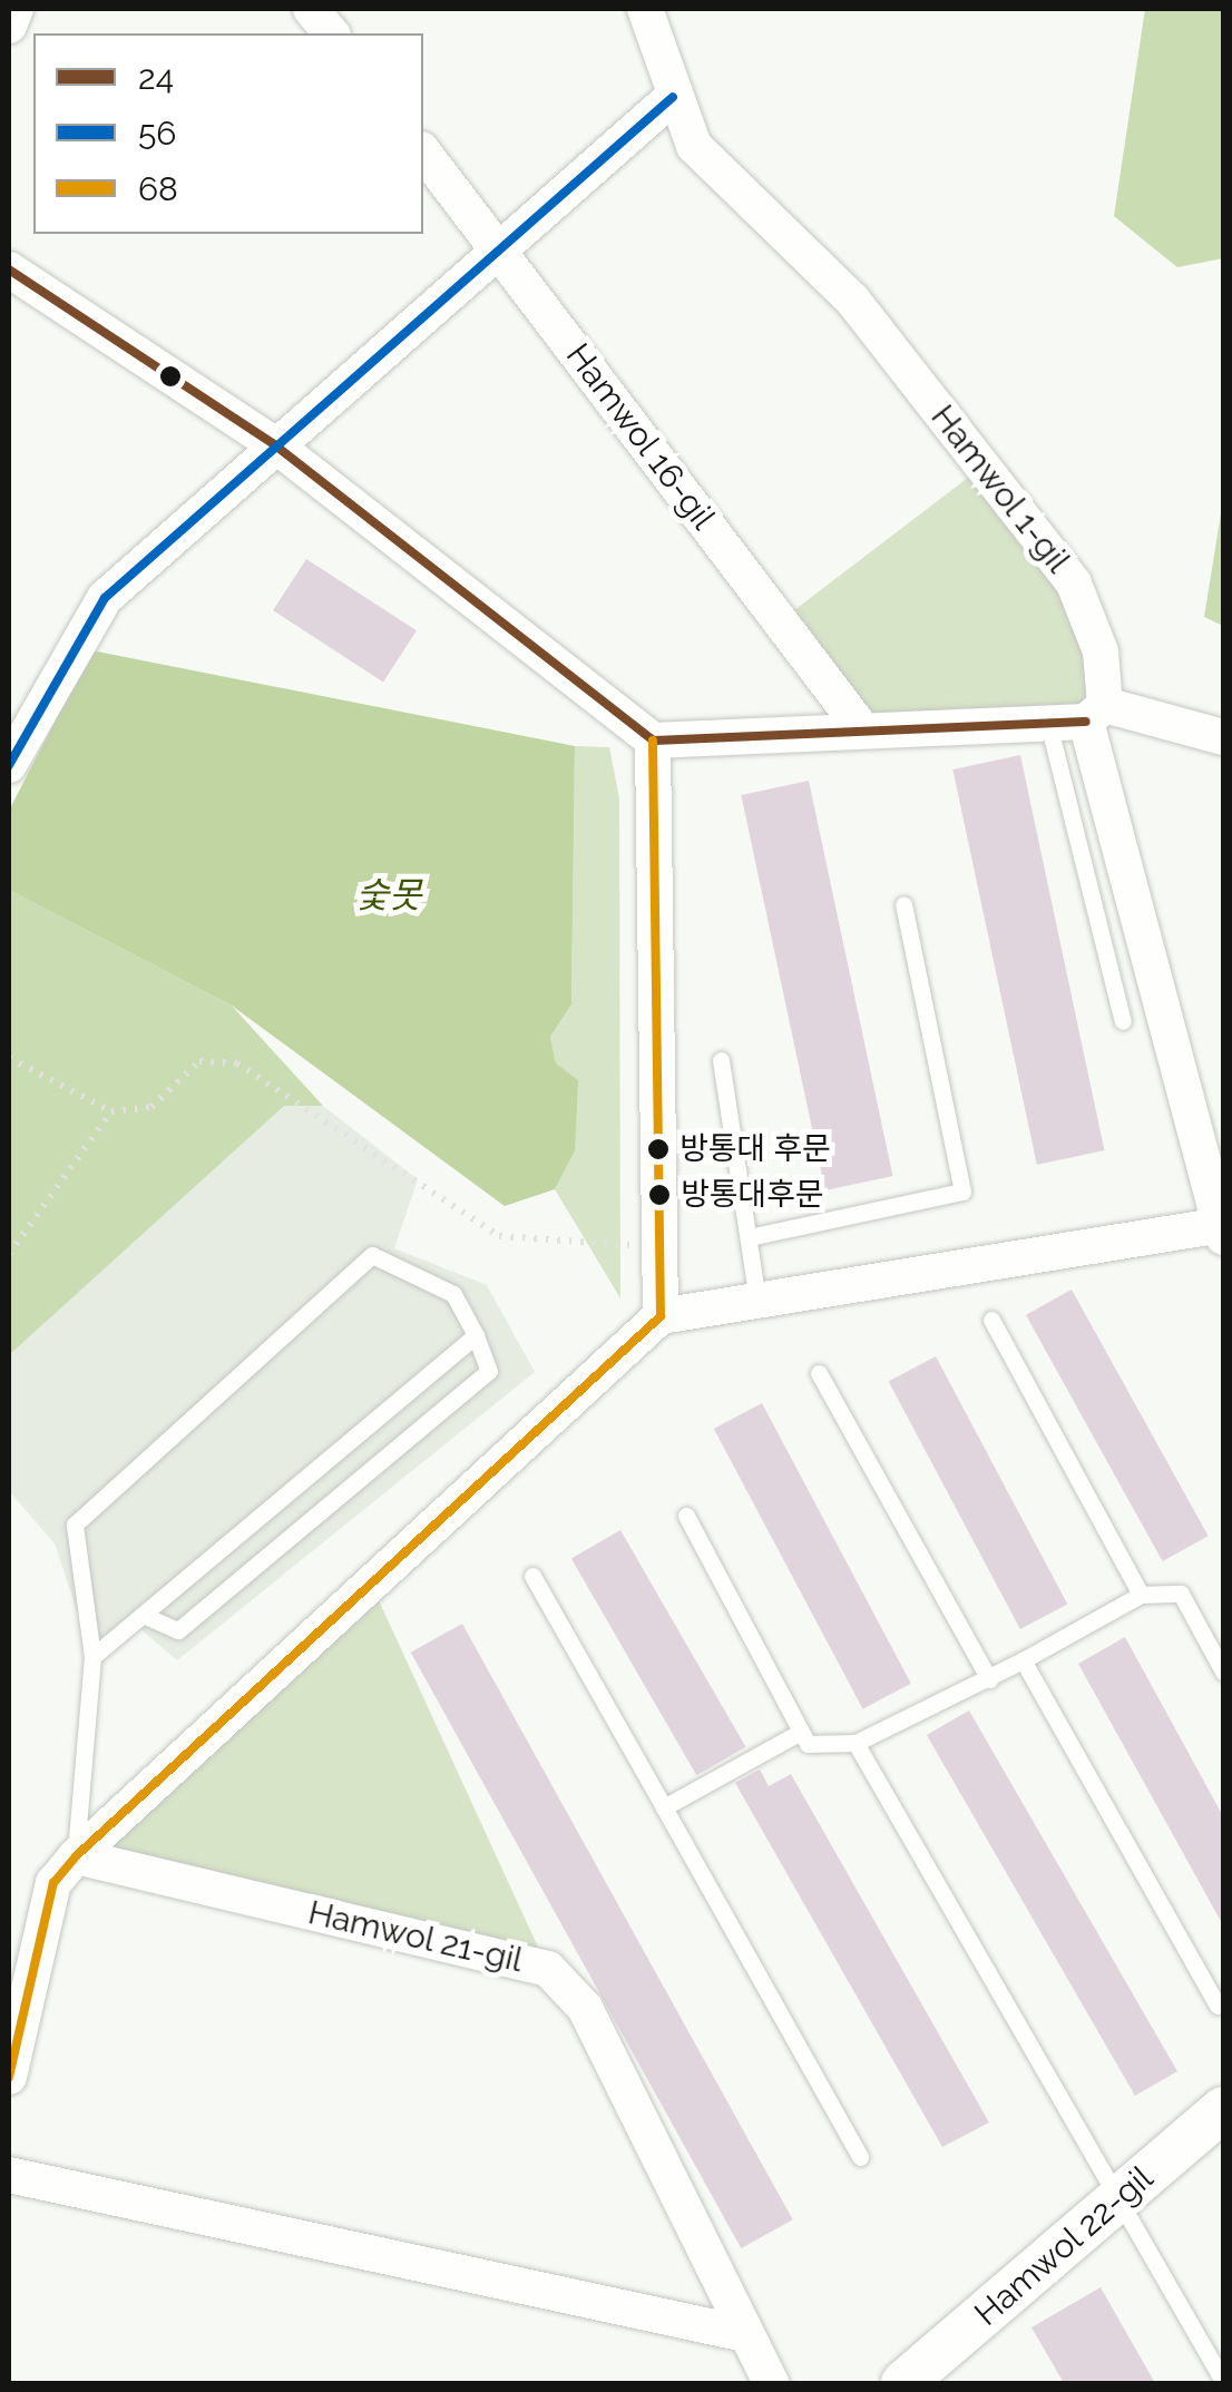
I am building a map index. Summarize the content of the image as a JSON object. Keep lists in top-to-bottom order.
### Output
{
  "streets": {
    "street": [
      "Hamwol 16-gil",
      "Hamwol 1-gil",
      "Hamwol 21-gil",
      "Hamwol 22-gil"
    ]
  },
  "water": ["숯못"],
  "places": ["방통대 후문", "방통대후문"],
  "lines": ["transit line 56", "transit line 24", "transit line 68"],
  "legend": ["24", "56", "68"]
}
